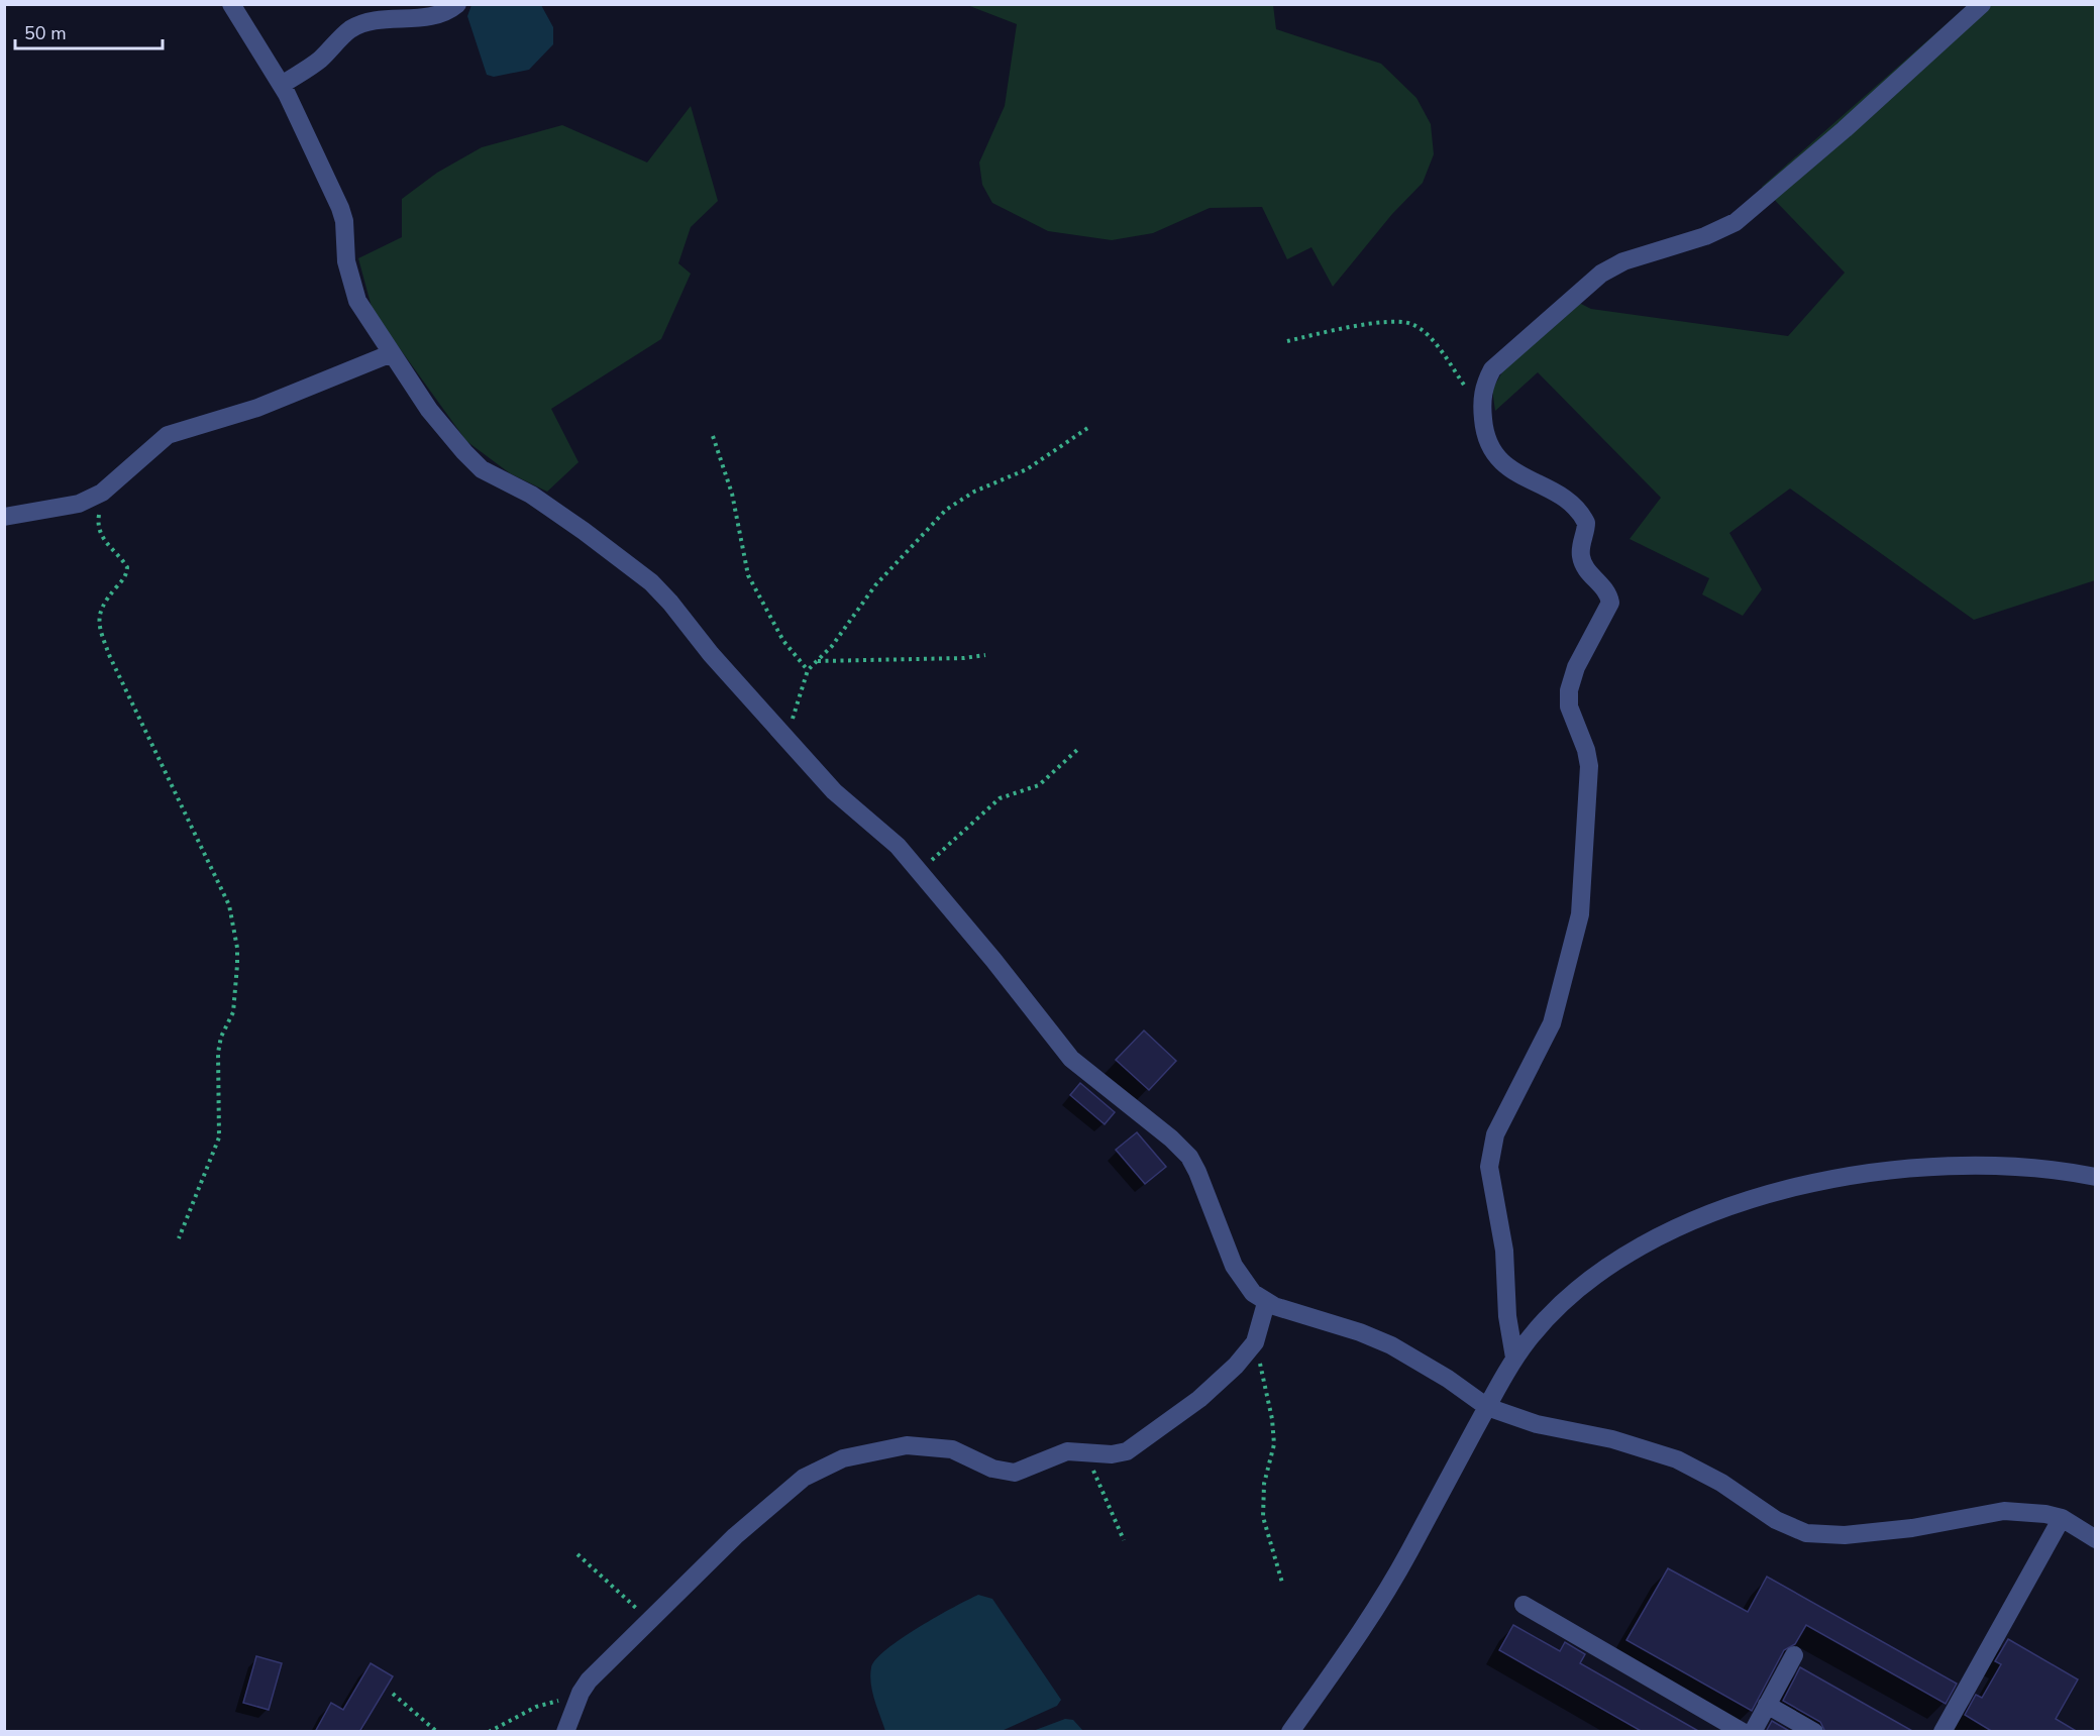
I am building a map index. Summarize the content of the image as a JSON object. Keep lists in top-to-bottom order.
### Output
{
  "scale_bar": "50 m"
}
